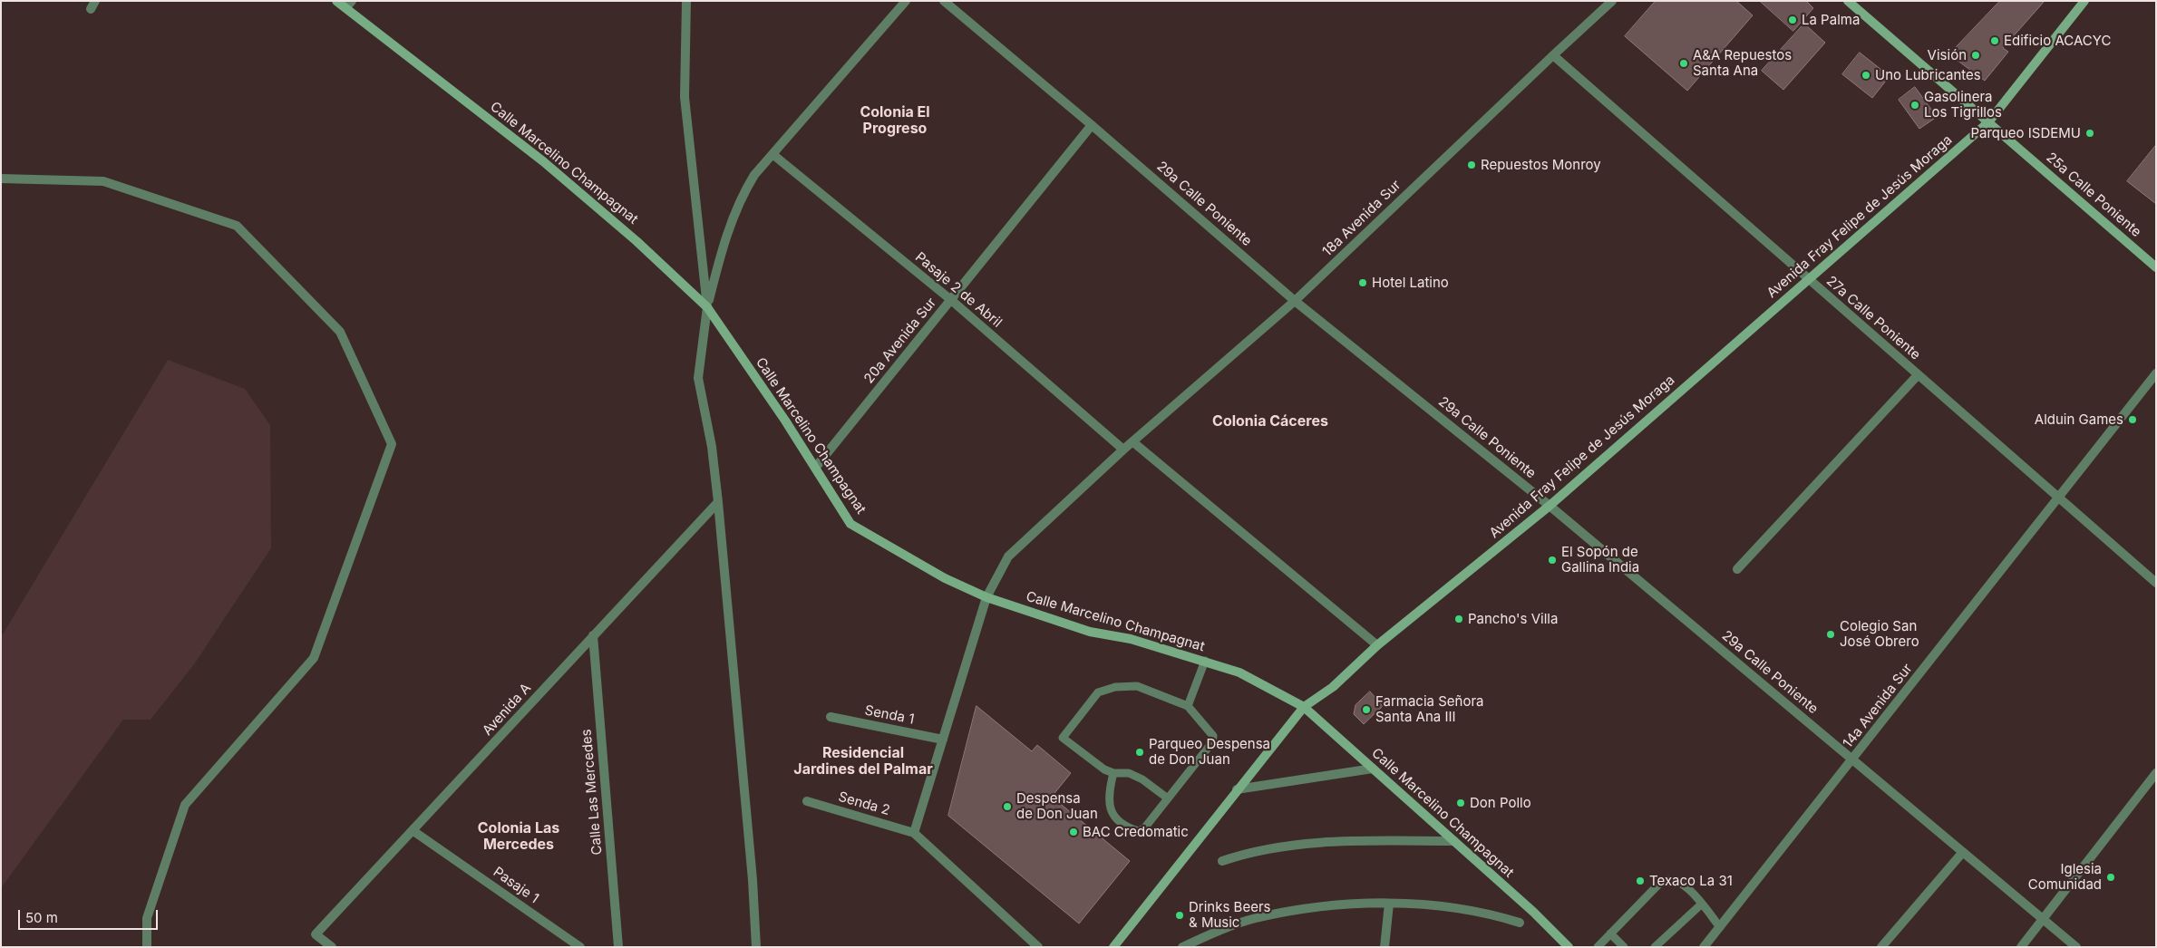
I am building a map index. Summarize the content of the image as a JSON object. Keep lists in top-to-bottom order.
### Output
{
  "streets": {
    "street": [
      "Calle Marcelino Champagnat",
      "25a Calle Poniente",
      "29a Calle Poniente",
      "Avenida Fray Felipe de Jesús Moraga",
      "18a Avenida Sur",
      "Pasaje 2 de Abril",
      "27a Calle Poniente",
      "20a Avenida Sur",
      "14a Avenida Sur",
      "Avenida A",
      "Senda 1",
      "Calle Las Mercedes",
      "Senda 2",
      "Pasaje 1"
    ]
  },
  "crossings": [
    ["Calle Marcelino Champagnat", "Avenida Fray Felipe de Jesús Moraga"],
    ["Calle Marcelino Champagnat", "18a Avenida Sur"],
    ["Calle Marcelino Champagnat", "20a Avenida Sur"],
    ["25a Calle Poniente", "Avenida Fray Felipe de Jesús Moraga"],
    ["29a Calle Poniente", "Avenida Fray Felipe de Jesús Moraga"],
    ["29a Calle Poniente", "18a Avenida Sur"],
    ["29a Calle Poniente", "20a Avenida Sur"],
    ["29a Calle Poniente", "14a Avenida Sur"],
    ["Avenida Fray Felipe de Jesús Moraga", "27a Calle Poniente"],
    ["18a Avenida Sur", "Pasaje 2 de Abril"],
    ["18a Avenida Sur", "27a Calle Poniente"],
    ["18a Avenida Sur", "Senda 1"],
    ["18a Avenida Sur", "Senda 2"],
    ["Pasaje 2 de Abril", "20a Avenida Sur"],
    ["27a Calle Poniente", "14a Avenida Sur"],
    ["Avenida A", "Calle Las Mercedes"],
    ["Avenida A", "Pasaje 1"]
  ],
  "districts": [
    "Colonia El Progreso",
    "Colonia Cáceres",
    "Residencial Jardines del Palmar",
    "Colonia Las Mercedes"
  ],
  "places": [
    "La Palma",
    "Edificio ACACYC",
    "Visión",
    "A&A Repuestos Santa Ana",
    "Uno Lubricantes",
    "Gasolinera Los Tigrillos",
    "Parqueo ISDEMU",
    "Repuestos Monroy",
    "Hotel Latino",
    "Alduin Games",
    "El Sopón de Gallina India",
    "Pancho's Villa",
    "Colegio San José Obrero",
    "Farmacia Señora Santa Ana III",
    "Parqueo Despensa de Don Juan",
    "Don Pollo",
    "Despensa de Don Juan",
    "BAC Credomatic",
    "Iglesia Comunidad",
    "Texaco La 31",
    "Drinks Beers & Music"
  ],
  "scale_bar": "50 m"
}
